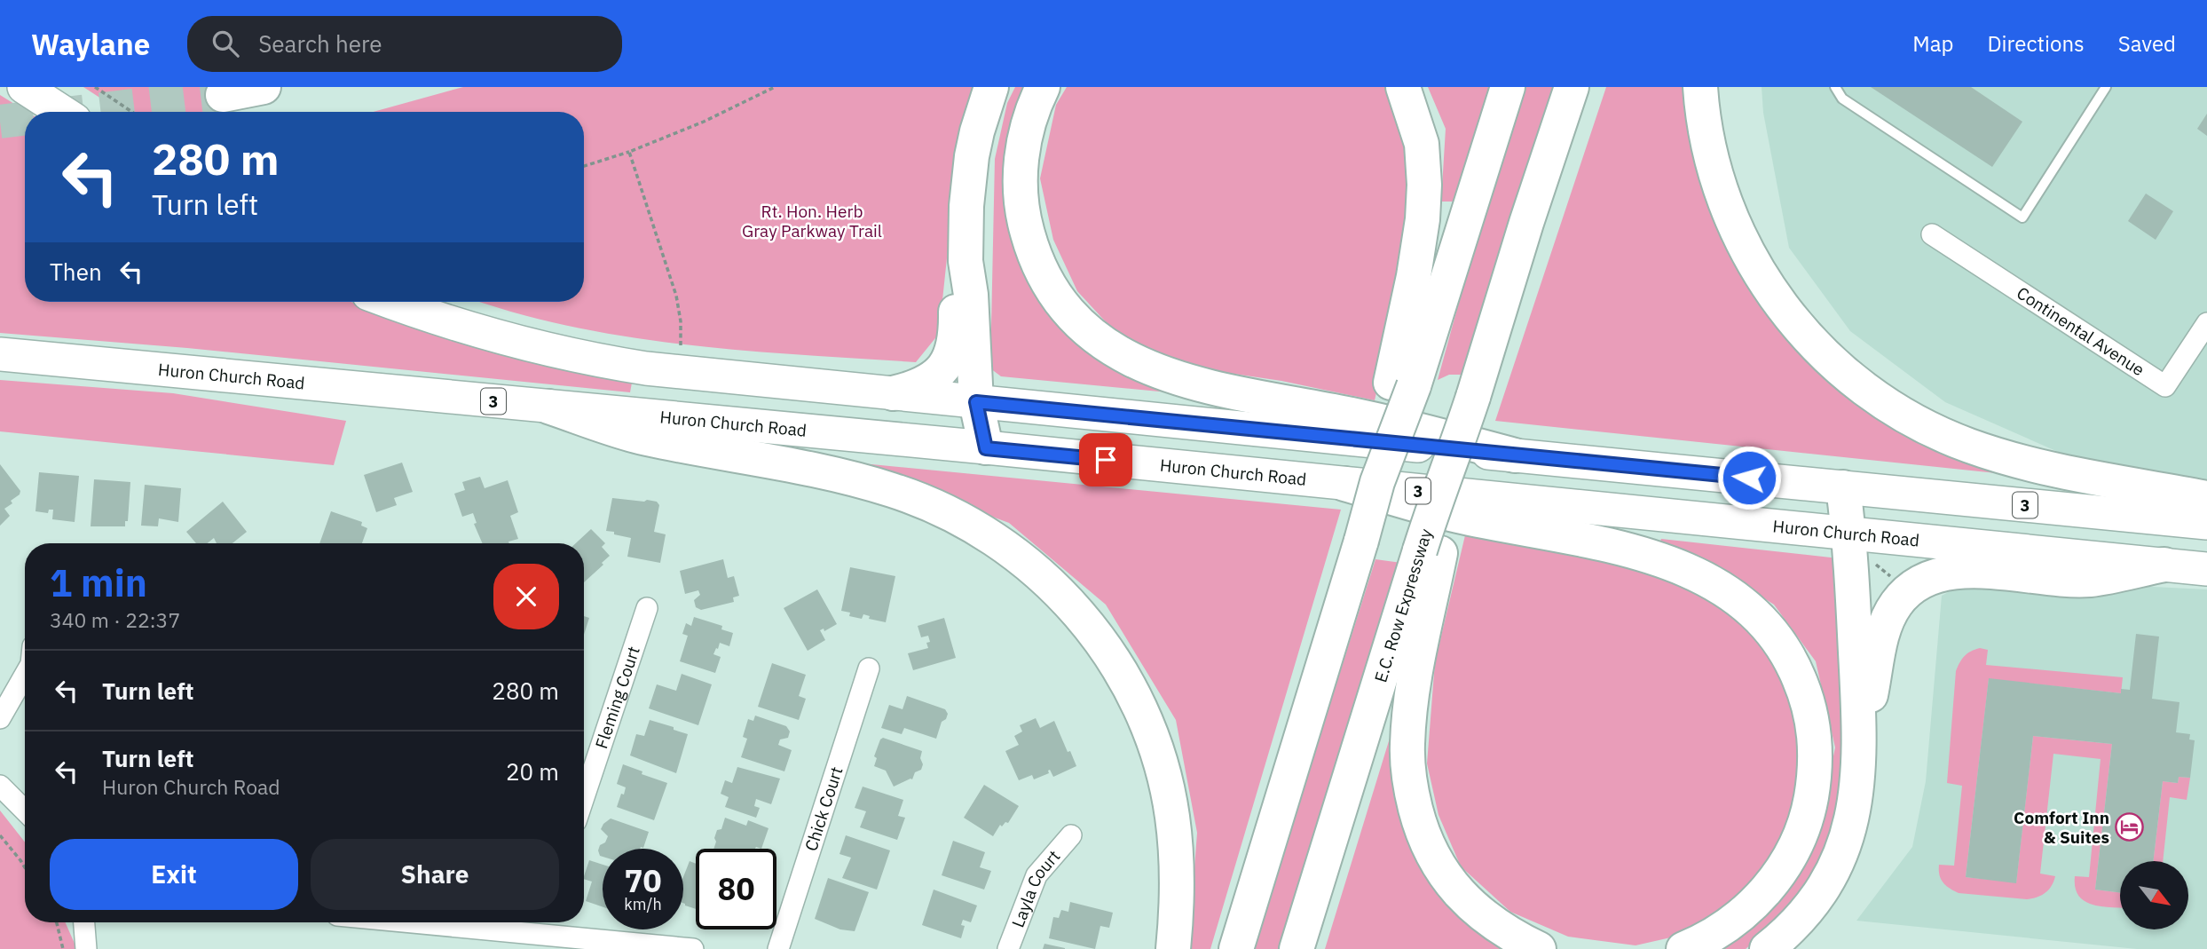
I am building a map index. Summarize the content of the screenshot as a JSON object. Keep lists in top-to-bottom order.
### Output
{
  "streets": {
    "highway": ["Huron Church Road", "3", "E.C. Row Expressway"],
    "street": [
      "Continental Avenue",
      "Fleming Court",
      "Chick Court",
      "Layla Court"
    ]
  },
  "parks": ["Rt. Hon. Herb Gray Parkway Trail"],
  "places": {
    "hotel": ["Comfort Inn & Suites"]
  },
  "north": "bottom right",
  "page": {
    "header": "Waylane",
    "search": "Search here",
    "nav": ["Map", "Directions", "Saved"],
    "turn": ["280 m", "Turn left"],
    "then": "Then",
    "heading": ["1 min", "340 m · 22:37"],
    "list": [
      {
        "name": "Turn left",
        "value": "280 m"
      },
      {
        "name": "Turn left",
        "note": "Huron Church Road",
        "value": "20 m"
      }
    ],
    "buttons": ["Exit", "Share"],
    "speed": "70 km/h",
    "limit": "80"
  }
}
